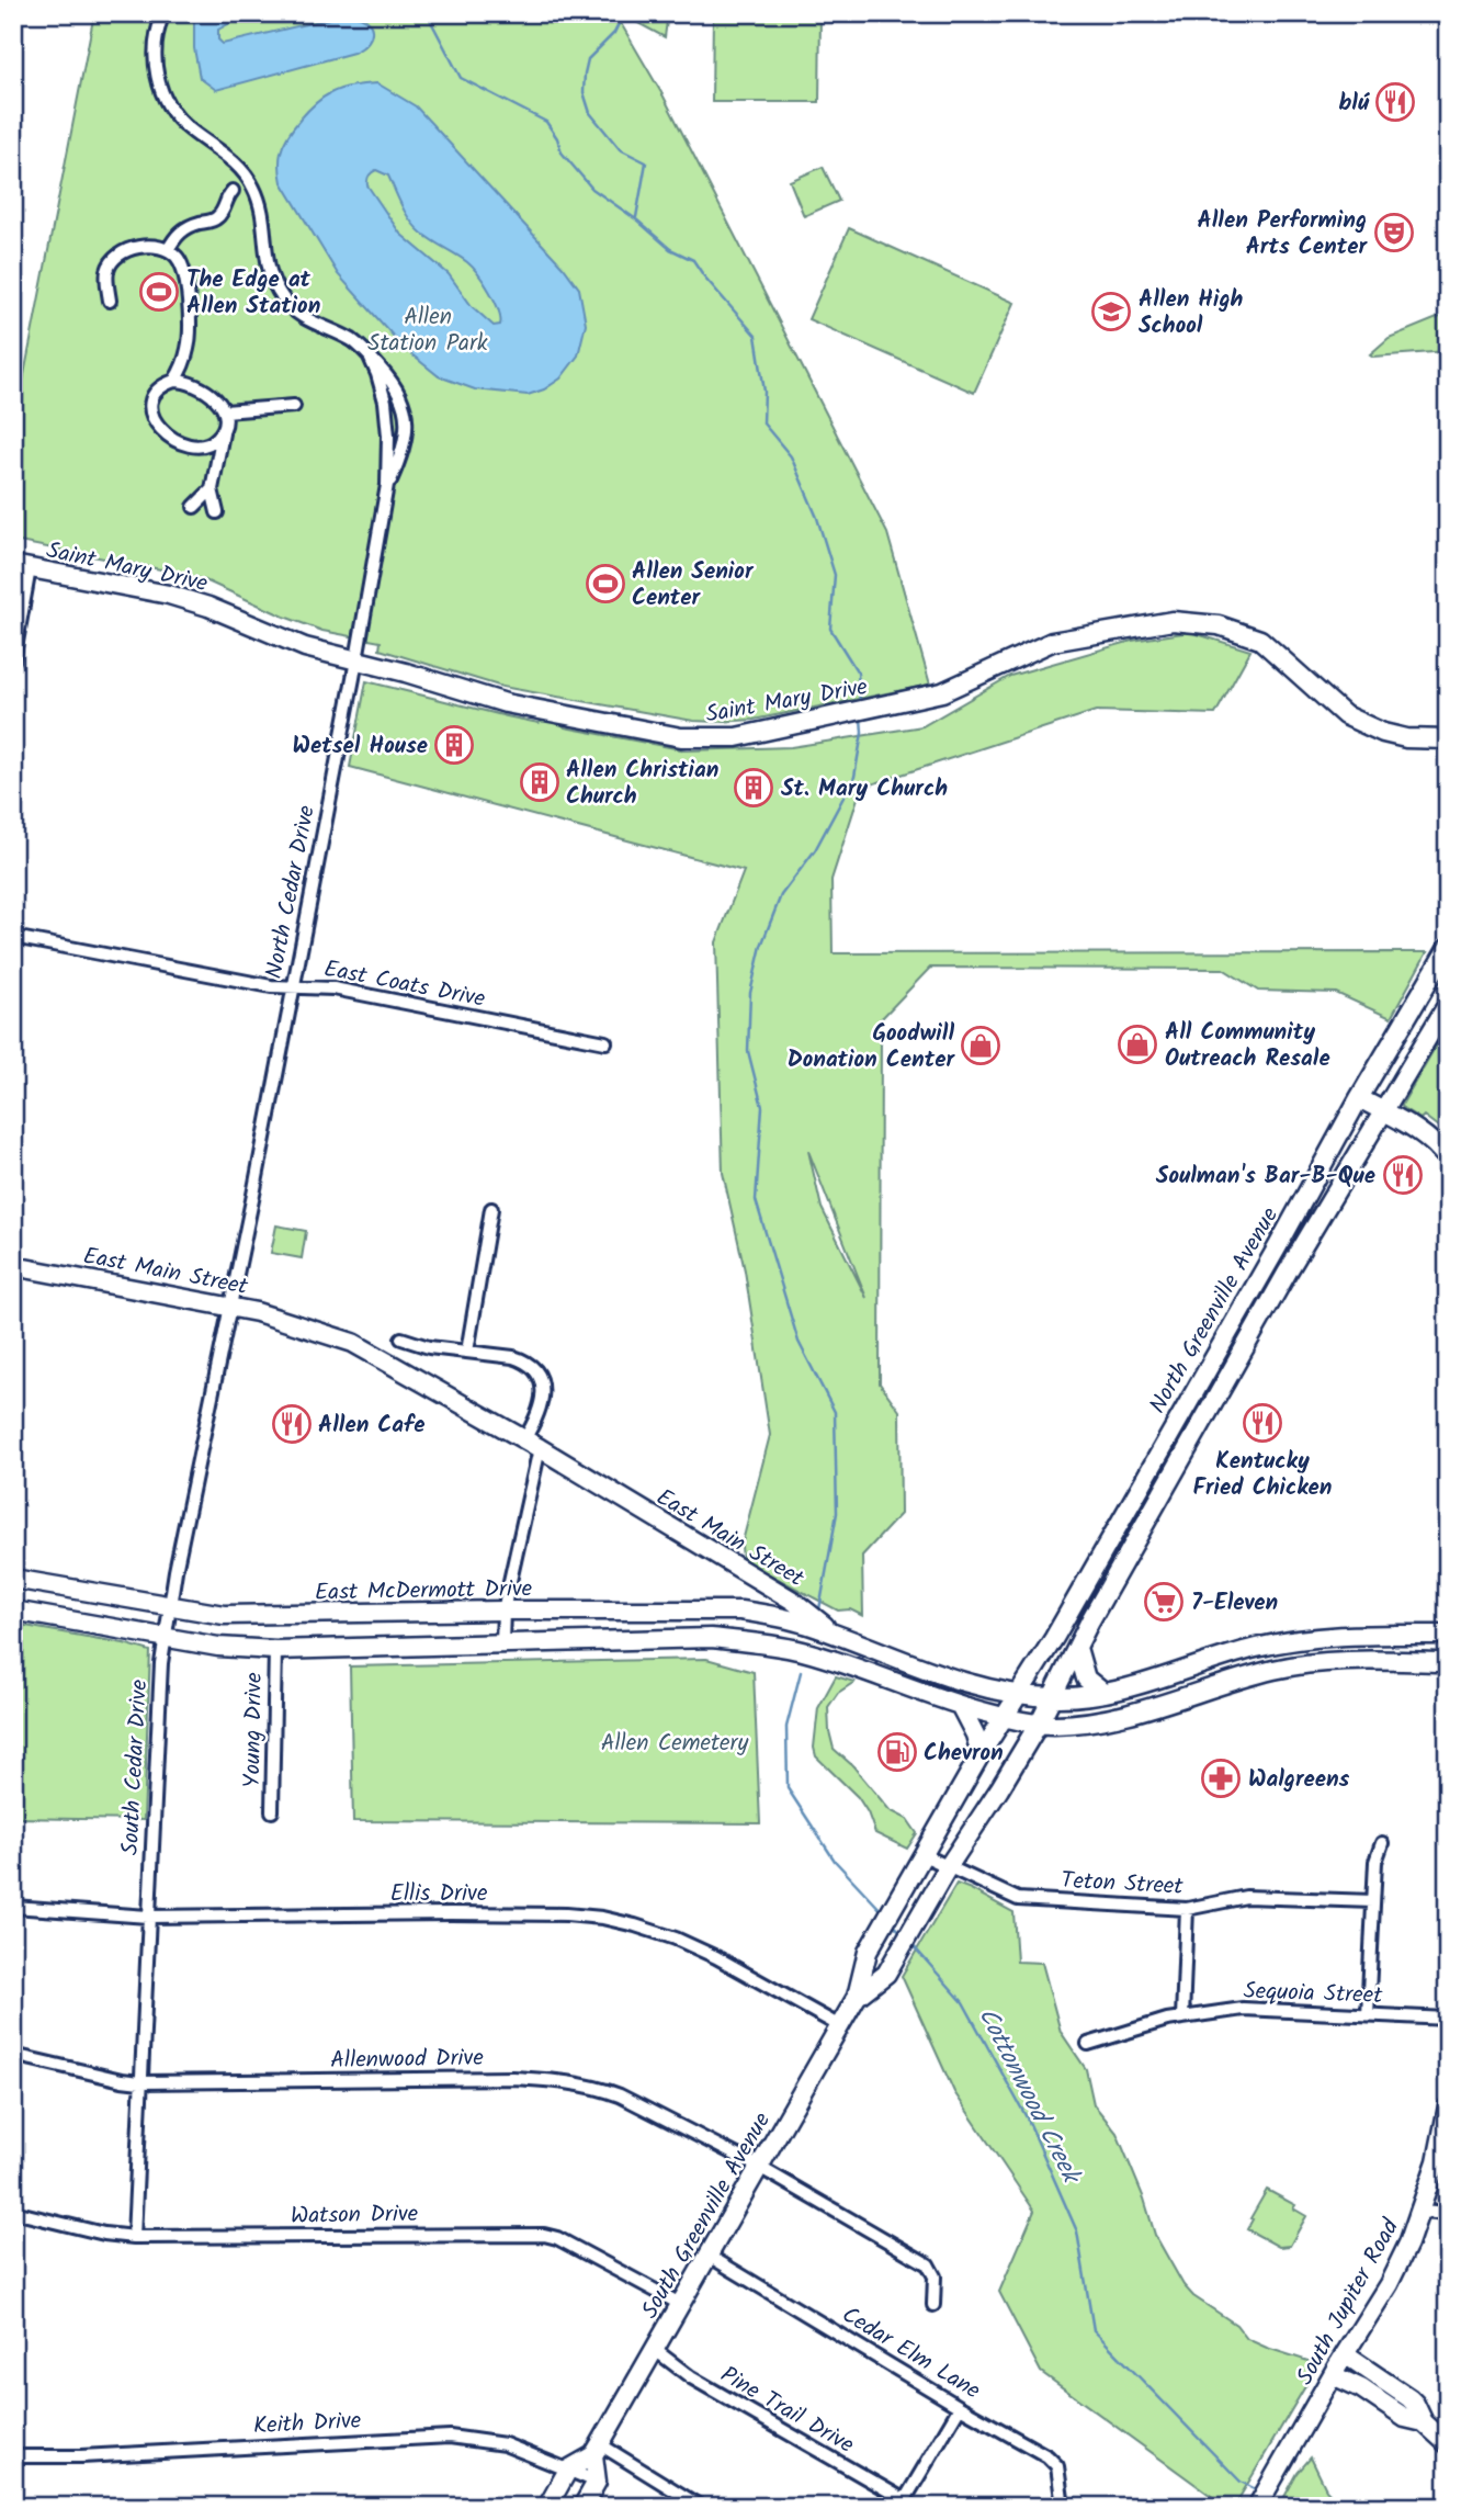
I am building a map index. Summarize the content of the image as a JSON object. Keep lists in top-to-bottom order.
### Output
{
  "streets": {
    "main road": [
      "Saint Mary Drive",
      "East Main Street",
      "North Greenville Avenue",
      "East McDermott Drive",
      "South Greenville Avenue",
      "South Jupiter Road"
    ],
    "street": [
      "North Cedar Drive",
      "East Coats Drive",
      "Young Drive",
      "South Cedar Drive",
      "Teton Street",
      "Ellis Drive",
      "Sequoia Street",
      "Allenwood Drive",
      "Watson Drive",
      "Cedar Elm Lane",
      "Pine Trail Drive",
      "Keith Drive"
    ]
  },
  "crossings": [
    ["Saint Mary Drive", "North Cedar Drive"],
    ["North Cedar Drive", "East Coats Drive"],
    ["North Cedar Drive", "East Main Street"],
    ["North Cedar Drive", "South Cedar Drive"],
    ["East Main Street", "North Greenville Avenue"],
    ["East Main Street", "East McDermott Drive"],
    ["East Main Street", "South Cedar Drive"],
    ["East Main Street", "South Greenville Avenue"],
    ["North Greenville Avenue", "South Greenville Avenue"],
    ["East McDermott Drive", "South Cedar Drive"],
    ["South Cedar Drive", "Ellis Drive"],
    ["South Cedar Drive", "Allenwood Drive"],
    ["South Cedar Drive", "Watson Drive"],
    ["Teton Street", "South Greenville Avenue"],
    ["Ellis Drive", "South Greenville Avenue"],
    ["Allenwood Drive", "South Greenville Avenue"],
    ["Watson Drive", "South Greenville Avenue"],
    ["South Greenville Avenue", "Cedar Elm Lane"],
    ["South Greenville Avenue", "Pine Trail Drive"]
  ],
  "water": ["Cottonwood Creek"],
  "parks": ["Allen Station Park", "Allen Cemetery"],
  "places": {
    "restaurant": [
      "blú",
      "Soulman's Bar-B-Que",
      "Kentucky Fried Chicken",
      "Allen Cafe"
    ],
    "theatre": ["Allen Performing Arts Center"],
    "sports": ["The Edge at Allen Station", "Allen Senior Center"],
    "school or university": ["Allen High School"],
    "building": ["Wetsel House", "Allen Christian Church", "St. Mary Church"],
    "shop": ["All Community Outreach Resale", "Goodwill Donation Center"],
    "supermarket": ["7-Eleven"],
    "fuel station": ["Chevron"],
    "pharmacy": ["Walgreens"]
  }
}
